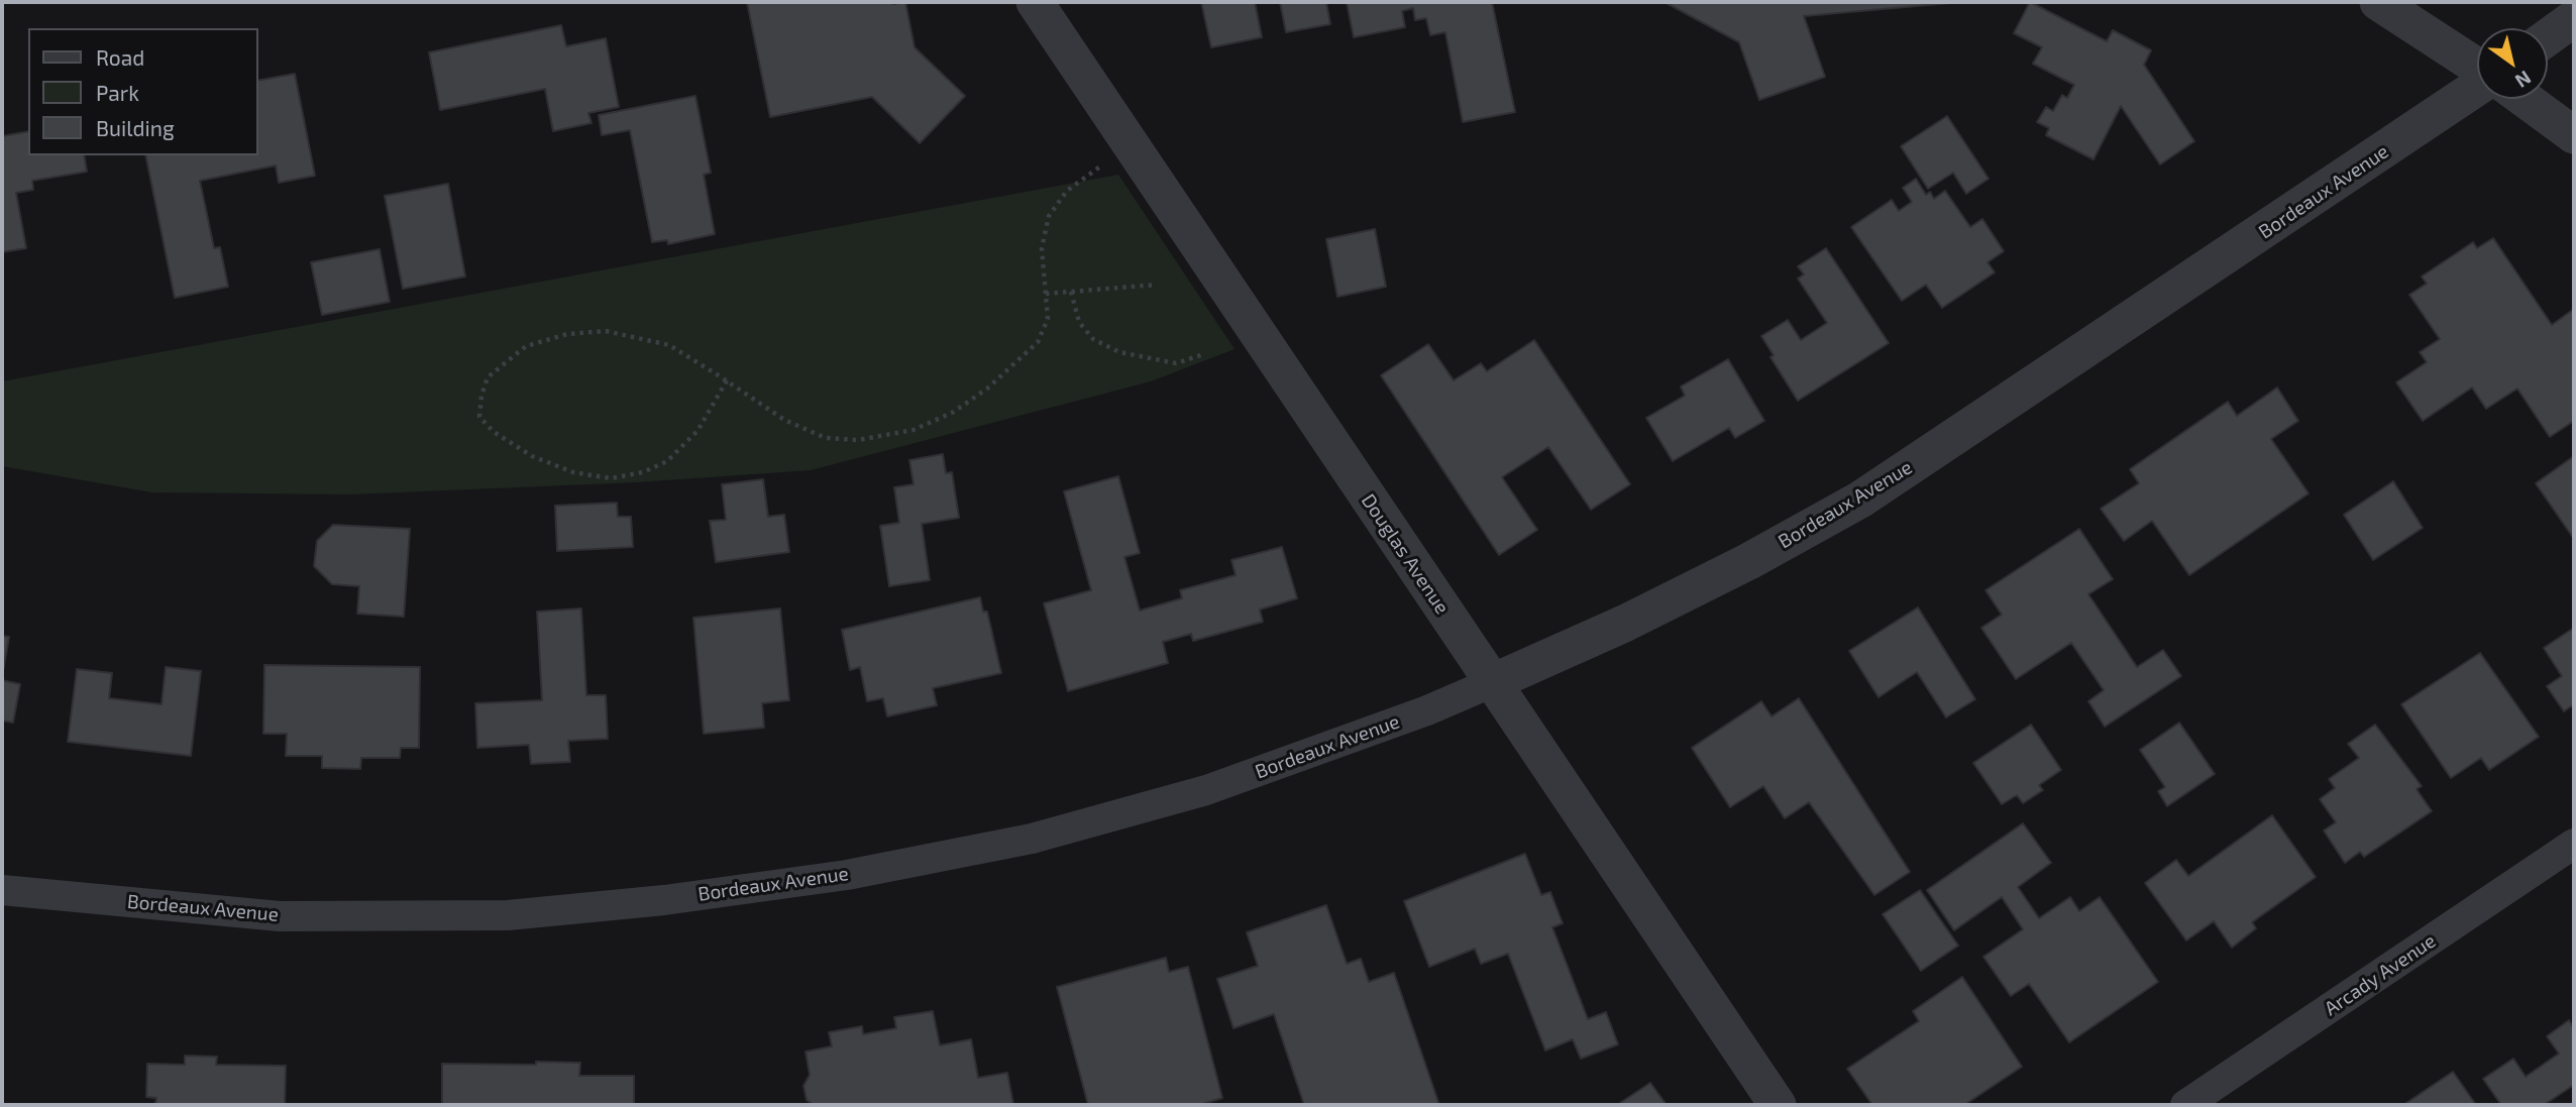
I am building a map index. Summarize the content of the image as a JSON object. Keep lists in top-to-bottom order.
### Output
{
  "streets": {
    "street": ["Bordeaux Avenue", "Douglas Avenue", "Arcady Avenue"]
  },
  "crossings": [
    ["Bordeaux Avenue", "Douglas Avenue"]
  ],
  "legend": ["Road", "Park", "Building"],
  "north": "bottom right"
}
